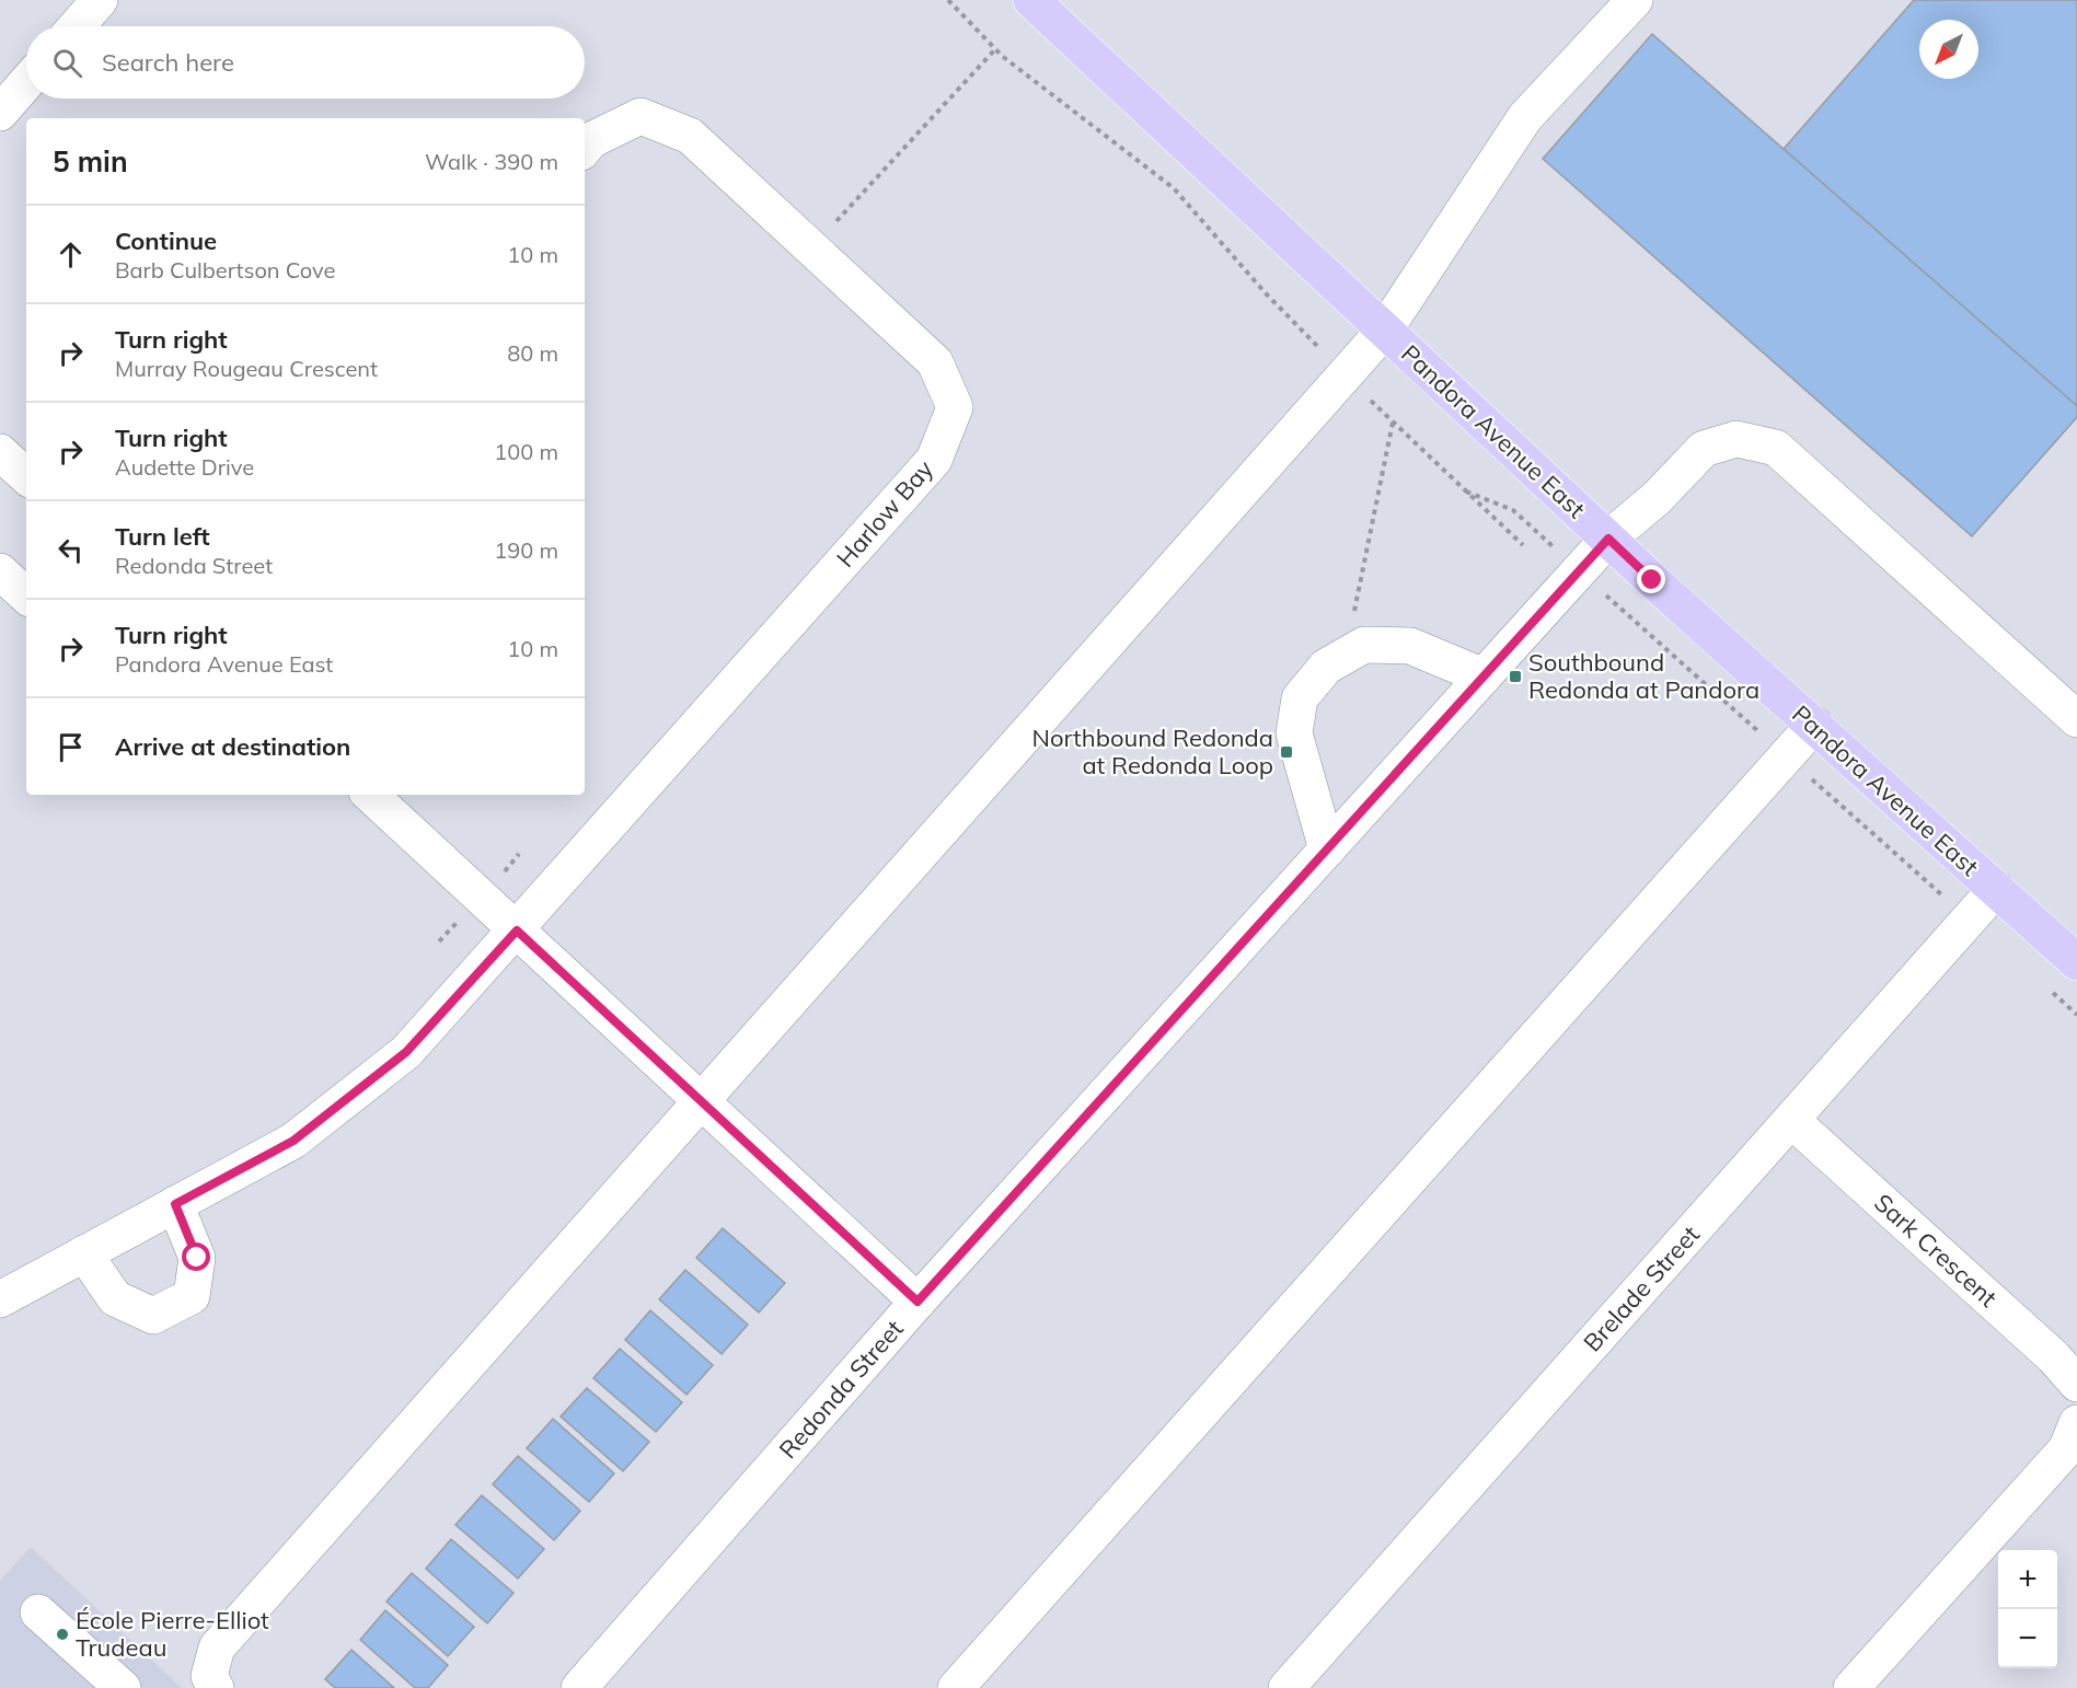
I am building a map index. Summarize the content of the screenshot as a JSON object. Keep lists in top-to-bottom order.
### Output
{
  "streets": {
    "main road": ["Pandora Avenue East"],
    "street": [
      "Harlow Bay",
      "Sark Crescent",
      "Brelade Street",
      "Redonda Street"
    ]
  },
  "crossings": [
    ["Pandora Avenue East", "Brelade Street"],
    ["Pandora Avenue East", "Redonda Street"],
    ["Sark Crescent", "Brelade Street"]
  ],
  "places": {
    "transit": ["Southbound Redonda at Pandora", "Northbound Redonda at Redonda Loop"],
    "other": ["École Pierre-Elliot Trudeau"]
  },
  "north": "bottom left",
  "page": {
    "search": "Search here",
    "heading": ["5 min", "Walk · 390 m"],
    "list": [
      ["Continue", "Barb Culbertson Cove", "10 m"],
      ["Turn right", "Murray Rougeau Crescent", "80 m"],
      ["Turn right", "Audette Drive", "100 m"],
      ["Turn left", "Redonda Street", "190 m"],
      ["Turn right", "Pandora Avenue East", "10 m"],
      "Arrive at destination"
    ],
    "map_buttons": ["+", "−"]
  }
}
